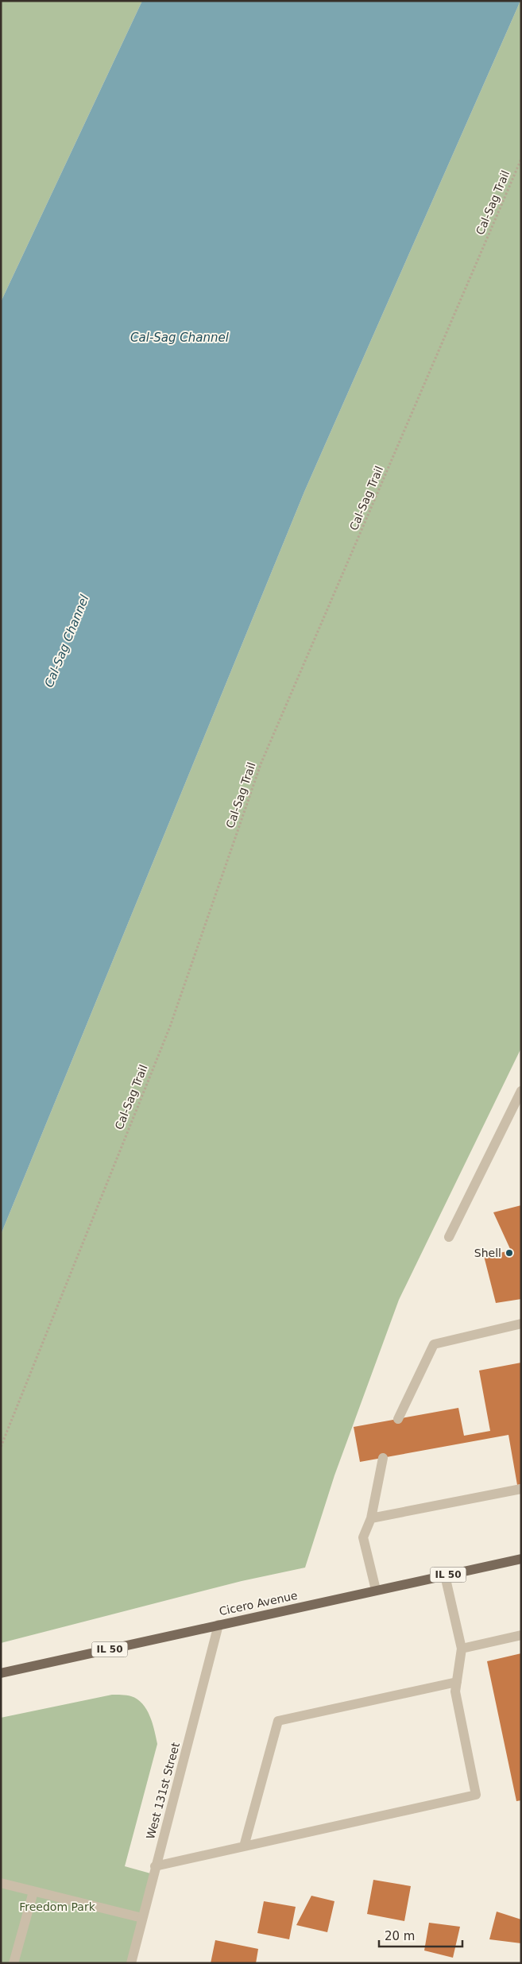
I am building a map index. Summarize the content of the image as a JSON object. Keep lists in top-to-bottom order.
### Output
{
  "streets": {
    "main road": ["IL 50", "Cicero Avenue"],
    "street": ["West 131st Street"],
    "path": ["Cal-Sag Trail"]
  },
  "crossings": [
    ["Cicero Avenue", "West 131st Street"]
  ],
  "water": ["Cal-Sag Channel"],
  "parks": ["Freedom Park"],
  "places": ["Shell"],
  "scale_bar": "20 m"
}
